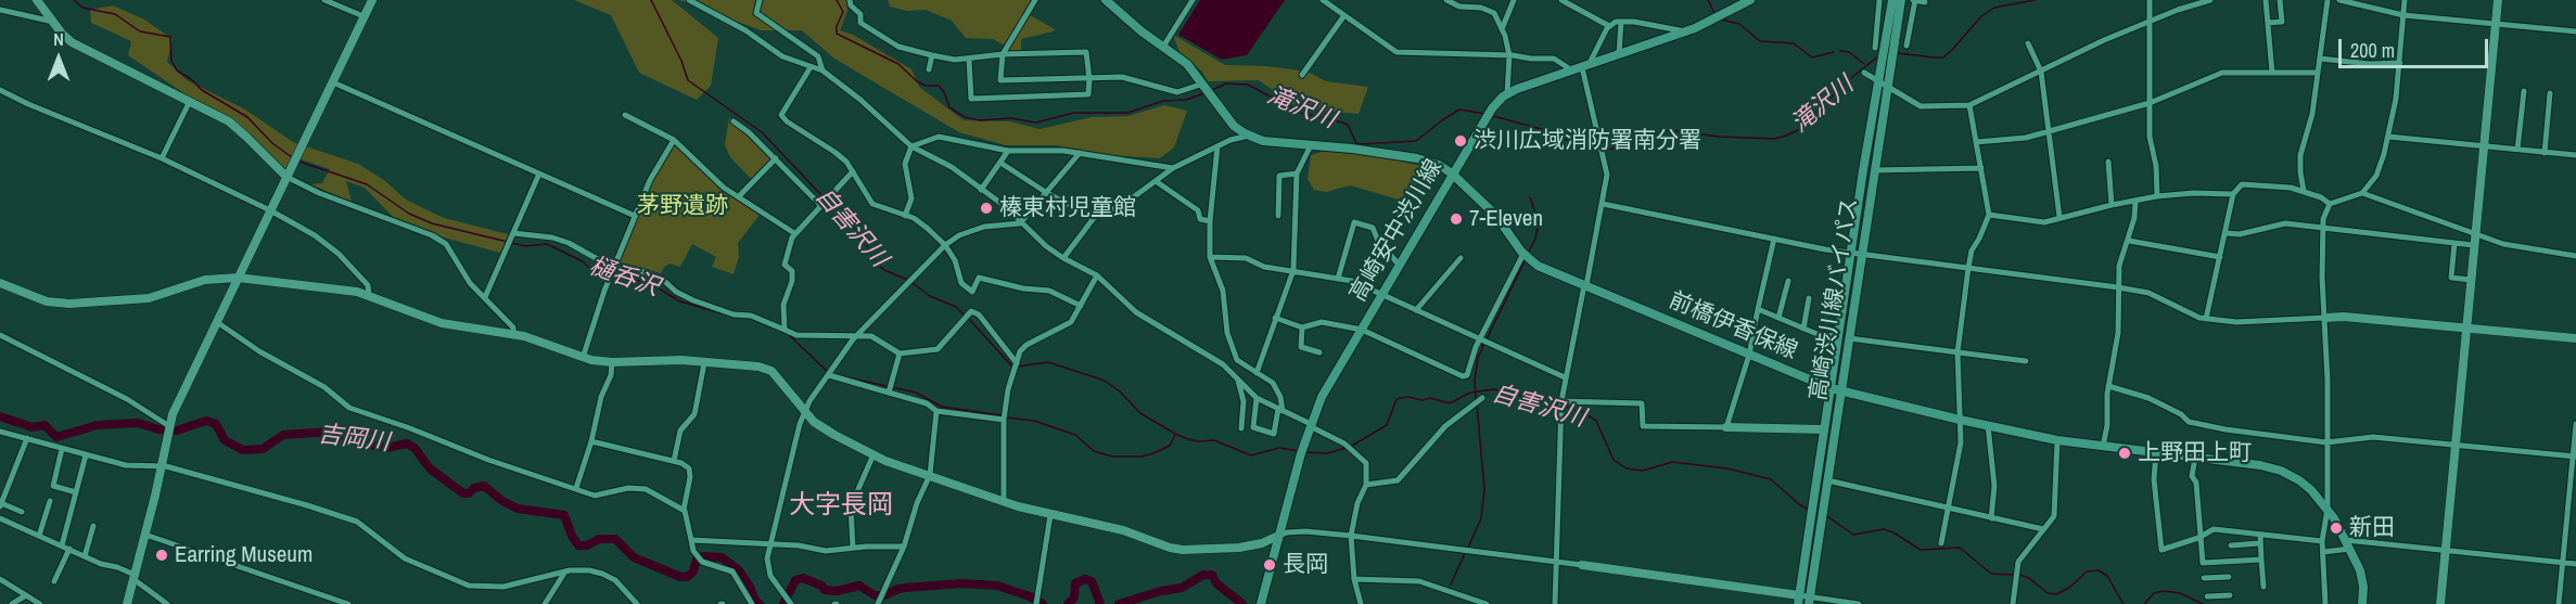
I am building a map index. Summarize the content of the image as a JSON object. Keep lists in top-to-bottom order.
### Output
{
  "streets": {
    "main road": ["高崎安中渋川線", "高崎渋川線バイパス", "前橋伊香保線"]
  },
  "crossings": [
    ["高崎安中渋川線", "前橋伊香保線"],
    ["高崎渋川線バイパス", "前橋伊香保線"]
  ],
  "districts": ["大字長岡"],
  "water": [
    "滝沢川",
    "自害沢川",
    "樋呑沢",
    "吉岡川"
  ],
  "parks": ["茅野遺跡"],
  "places": [
    "渋川広域消防署南分署",
    "榛東村児童館",
    "7-Eleven",
    "上野田上町",
    "新田",
    "Earring Museum",
    "長岡"
  ],
  "scale_bar": "200 m",
  "north": "top"
}
